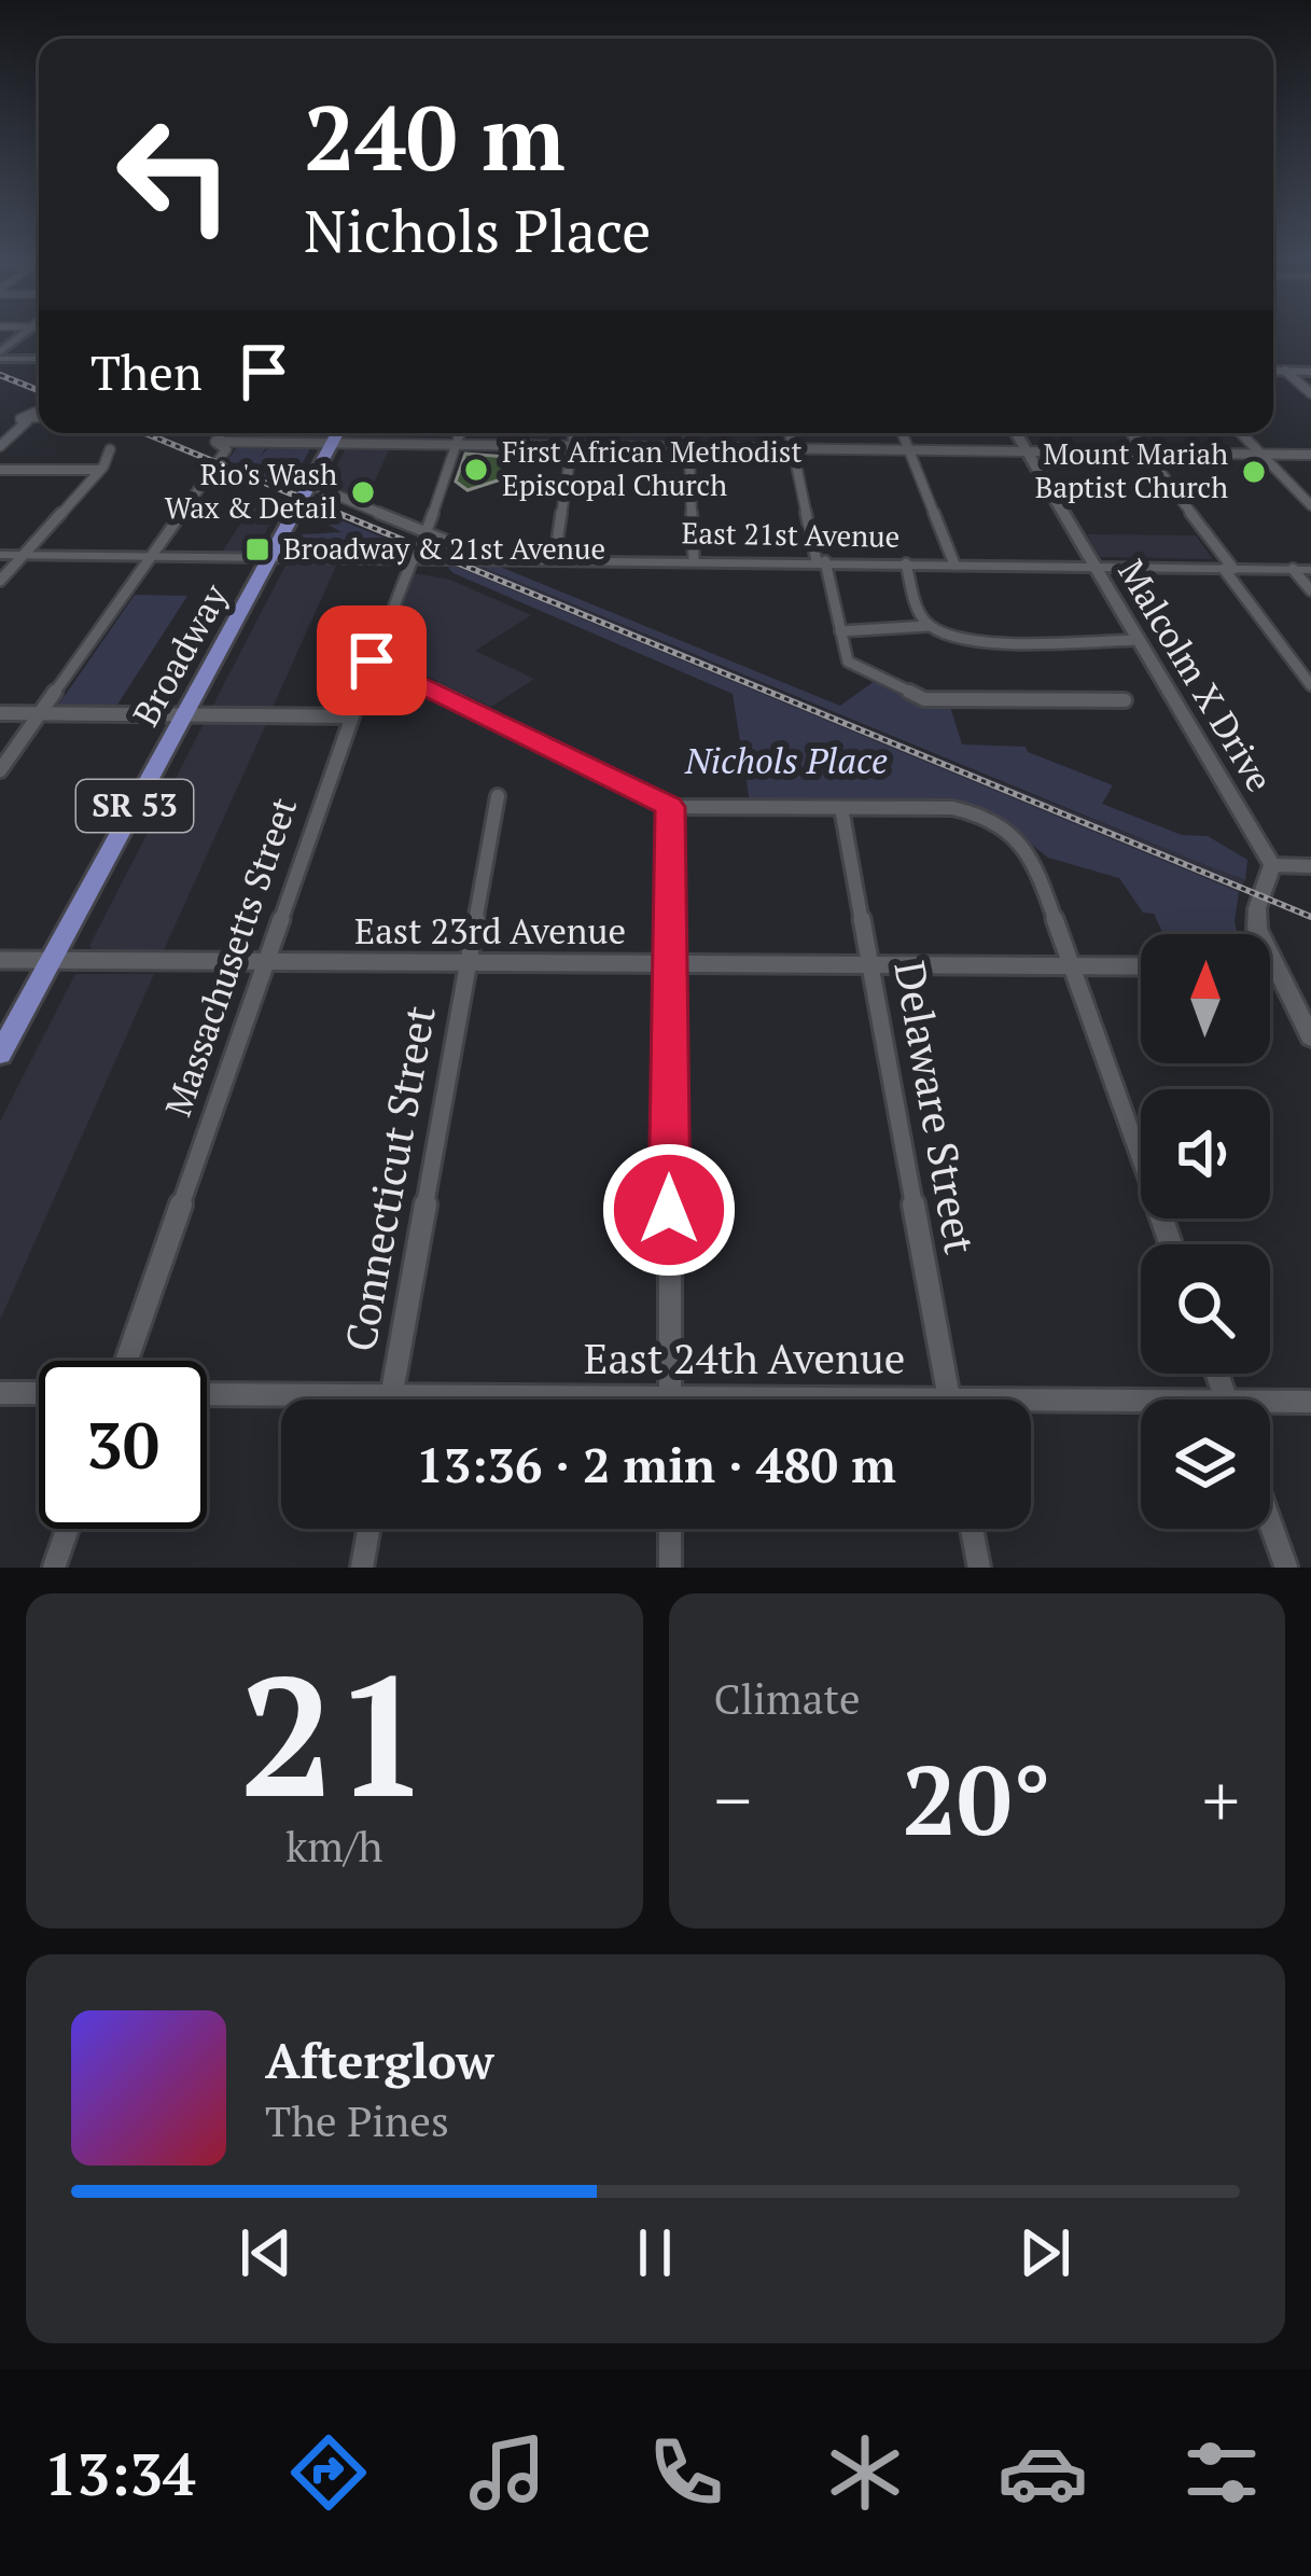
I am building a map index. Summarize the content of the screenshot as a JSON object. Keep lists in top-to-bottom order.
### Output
{
  "streets": {
    "main road": ["Broadway", "SR 53"],
    "street": [
      "East 21st Avenue",
      "Malcolm X Drive",
      "East 23rd Avenue",
      "Massachusetts Street",
      "Delaware Street",
      "Connecticut Street",
      "East 24th Avenue"
    ]
  },
  "crossings": [
    ["East 21st Avenue", "Broadway"],
    ["East 21st Avenue", "Malcolm X Drive"],
    ["East 21st Avenue", "Massachusetts Street"],
    ["Broadway", "East 23rd Avenue"],
    ["East 23rd Avenue", "Massachusetts Street"],
    ["East 23rd Avenue", "Delaware Street"],
    ["East 23rd Avenue", "Connecticut Street"],
    ["Connecticut Street", "East 24th Avenue"]
  ],
  "parks": ["Nichols Place"],
  "places": {
    "other": ["First African Methodist Episcopal Church", "Mount Mariah Baptist Church", "Rio's Wash Wax & Detail"],
    "transit": ["Broadway & 21st Avenue"]
  },
  "north": "top",
  "page": {
    "turn": ["240 m", "Nichols Place"],
    "then": "Then",
    "limit": "30",
    "trip": "13:36 · 2 min · 480 m",
    "tile": [
      ["21", "km/h"],
      "Climate"
    ],
    "heat": ["−", "20°", "+"],
    "song": ["Afterglow", "The Pines"],
    "tabs": "13:34"
  }
}
